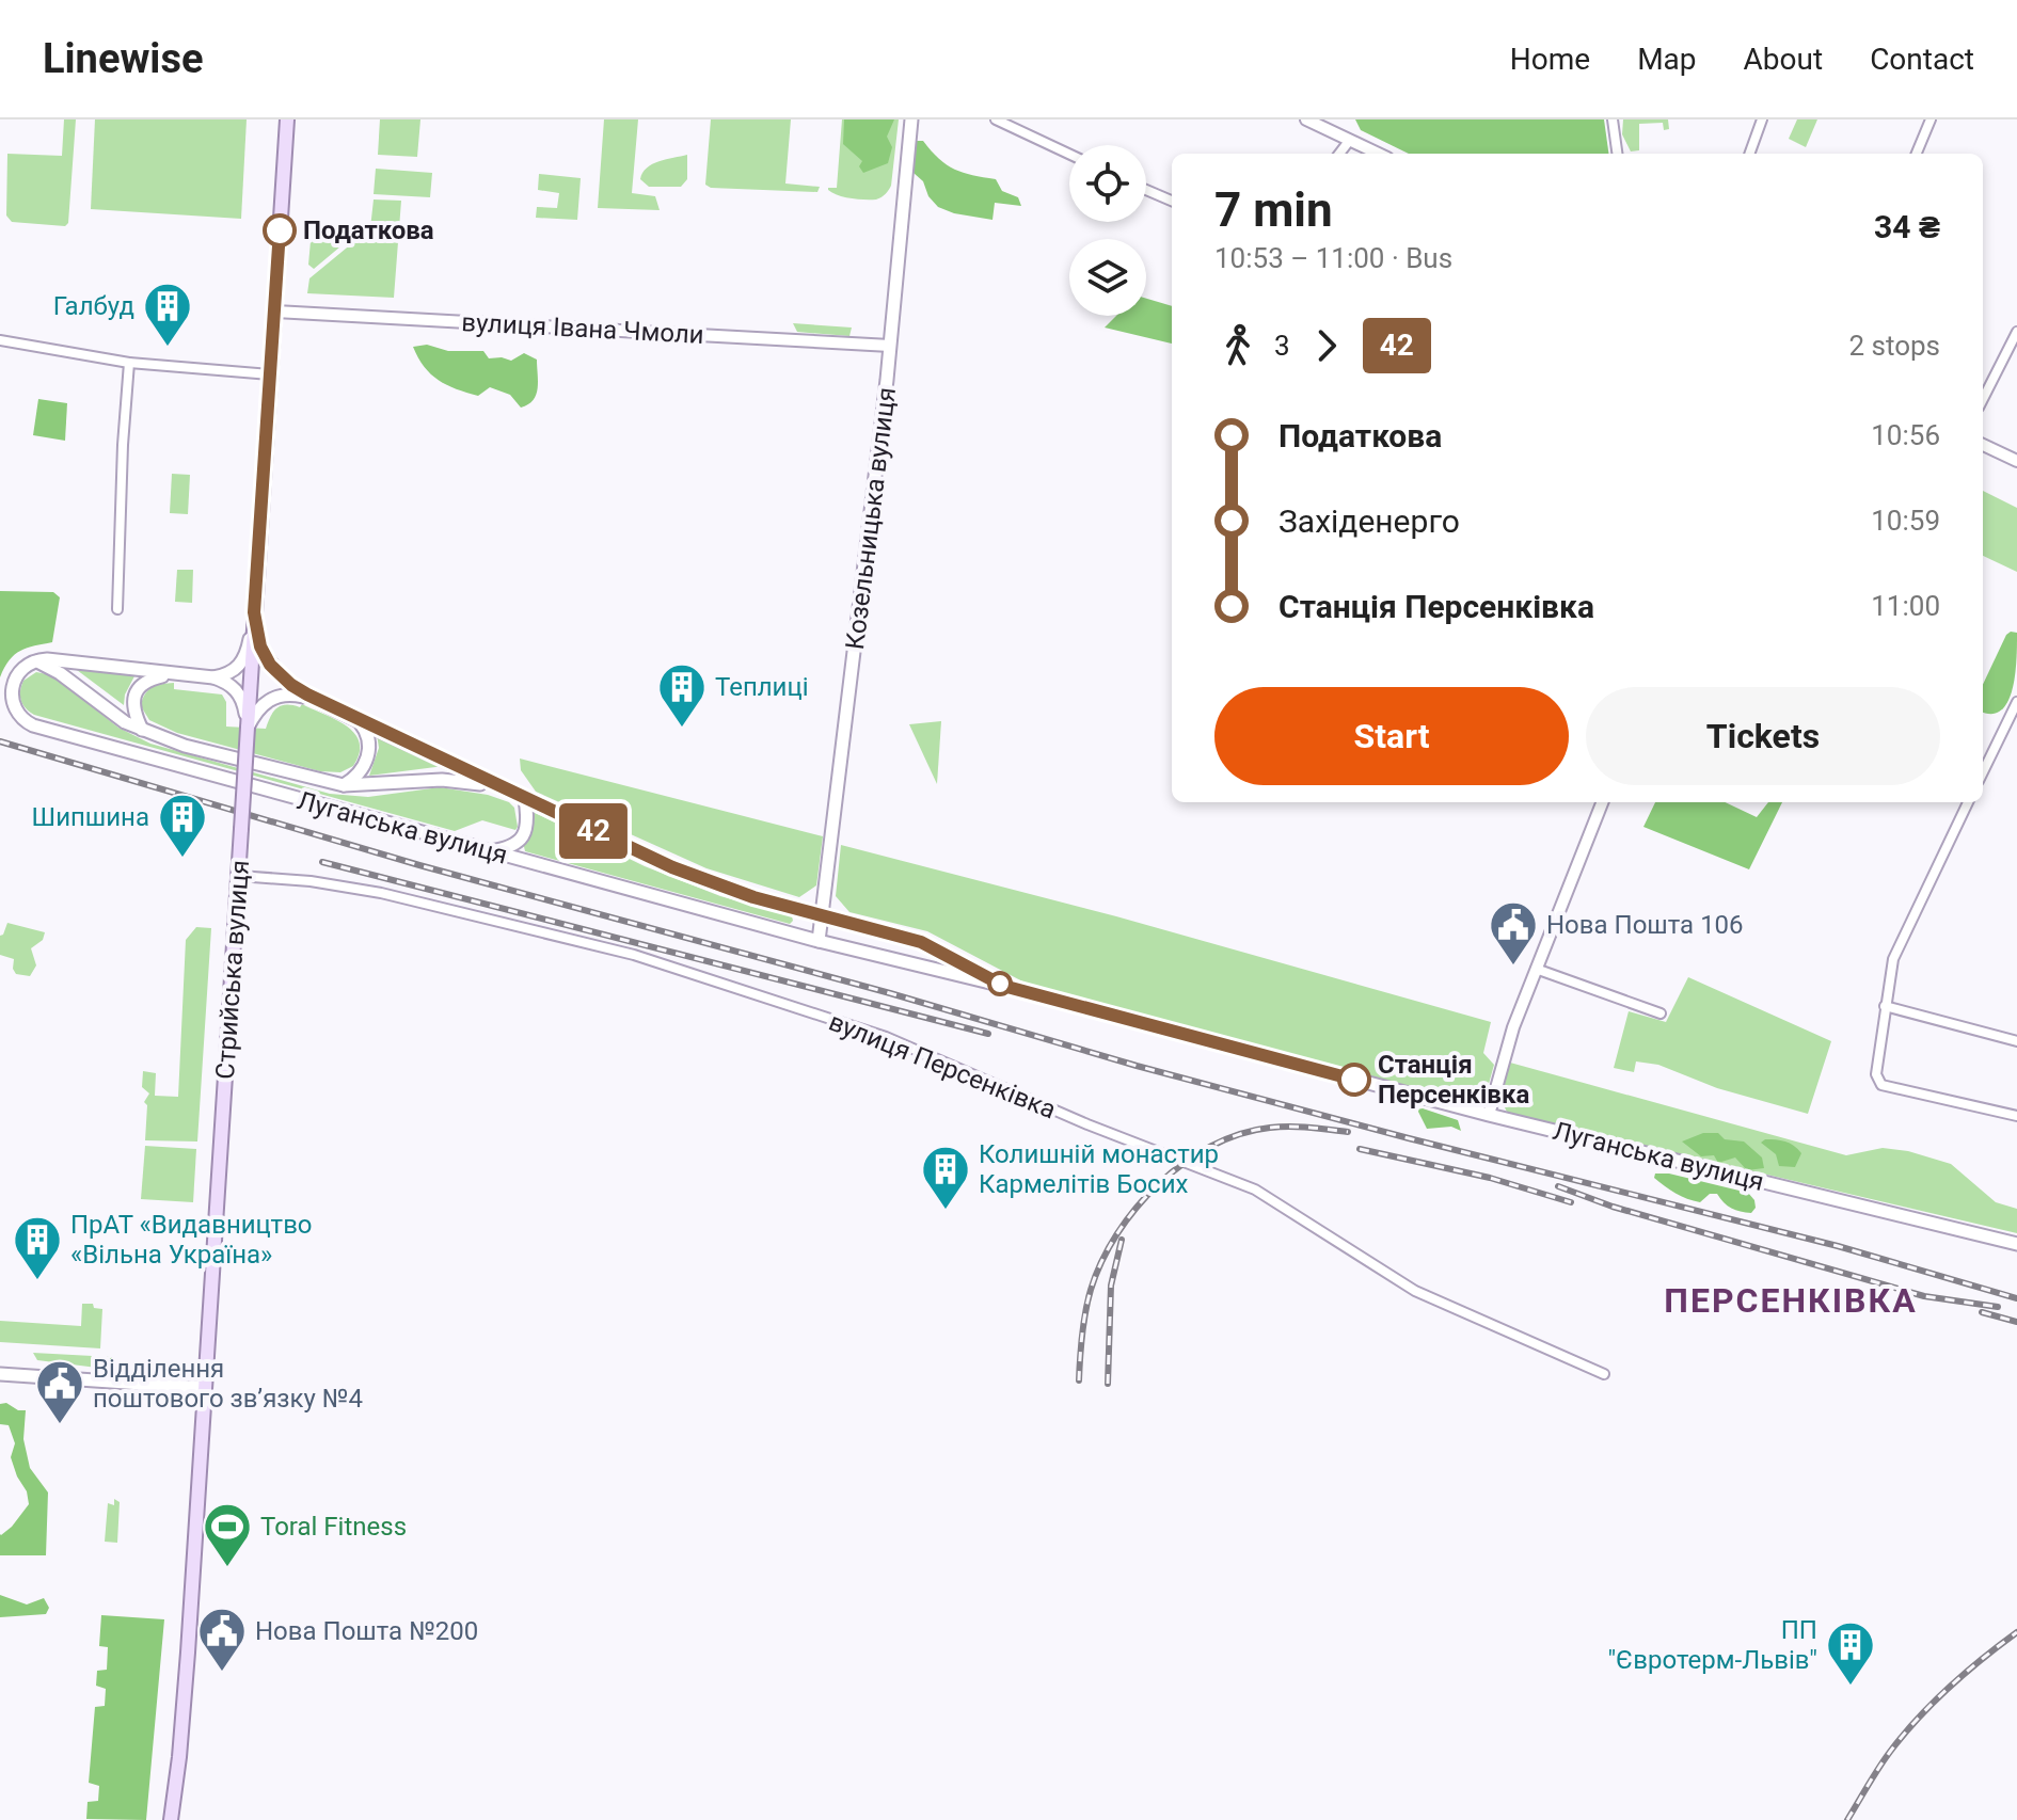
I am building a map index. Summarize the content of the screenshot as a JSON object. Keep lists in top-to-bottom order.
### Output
{
  "streets": {
    "main road": ["Козельницька вулиця", "Луганська вулиця", "Стрийська вулиця"],
    "street": ["вулиця Івана Чмоли", "вулиця Персенківка"]
  },
  "crossings": [
    ["вулиця Івана Чмоли", "Козельницька вулиця"],
    ["вулиця Івана Чмоли", "Стрийська вулиця"],
    ["Козельницька вулиця", "Луганська вулиця"],
    ["Луганська вулиця", "Стрийська вулиця"],
    ["Стрийська вулиця", "вулиця Персенківка"]
  ],
  "districts": ["ПЕРСЕНКІВКА"],
  "places": {
    "other": ["Податкова", "Станція Персенківка"],
    "building": [
      "Галбуд",
      "Теплиці",
      "Шипшина",
      "Колишній монастир Кармелітів Босих",
      "ПрАТ «Видавництво «Вільна Україна»",
      "ПП \"Євротерм-Львів\""
    ],
    "public building": ["Нова Пошта 106", "Відділення поштового зв’язку №4", "Нова Пошта №200"],
    "sports": ["Toral Fitness"]
  },
  "lines": ["bus line 42"],
  "page": {
    "header": "Linewise",
    "nav": [
      "Home",
      "Map",
      "About",
      "Contact"
    ],
    "on_map": "42",
    "heading": ["7 min", "10:53 – 11:00 · Bus", "34 ₴"],
    "legs": ["3", "42", "2 stops"],
    "list": [
      {
        "name": "Податкова",
        "value": "10:56"
      },
      {
        "name": "Західенерго",
        "value": "10:59"
      },
      {
        "name": "Станція Персенківка",
        "value": "11:00"
      }
    ],
    "buttons": ["Start", "Tickets"]
  }
}
